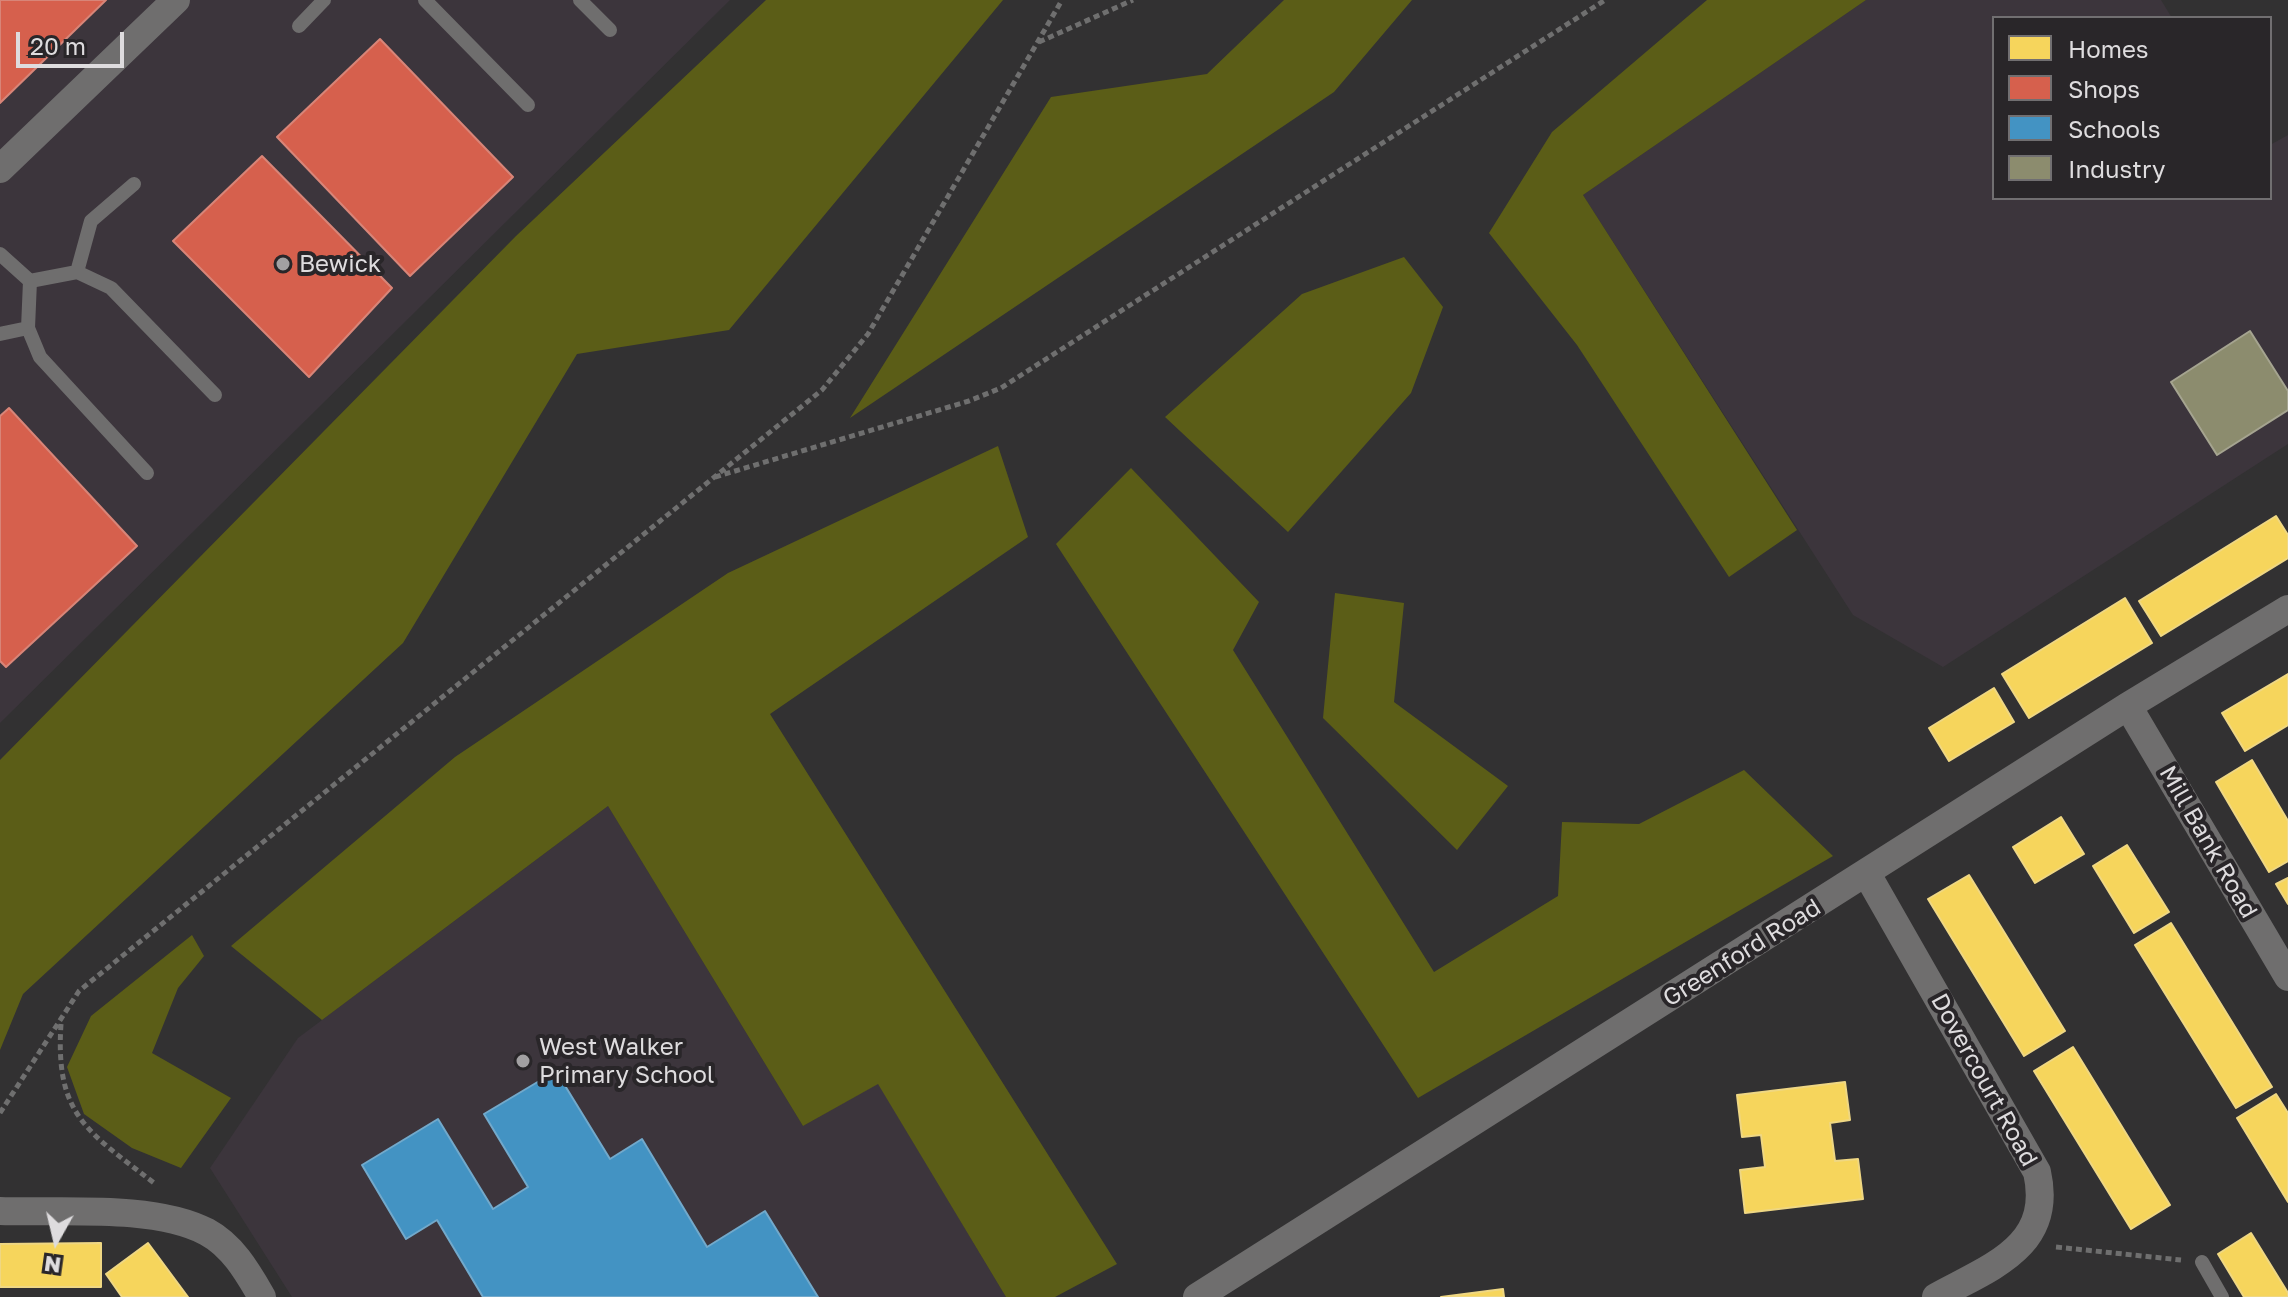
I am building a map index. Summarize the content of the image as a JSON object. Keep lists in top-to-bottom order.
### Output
{
  "streets": {
    "street": ["Mill Bank Road", "Greenford Road", "Dovercourt Road"]
  },
  "crossings": [
    ["Mill Bank Road", "Greenford Road"],
    ["Greenford Road", "Dovercourt Road"]
  ],
  "places": ["Bewick", "West Walker Primary School"],
  "legend": [
    "Homes",
    "Shops",
    "Schools",
    "Industry"
  ],
  "scale_bar": "20 m",
  "north": "bottom"
}
